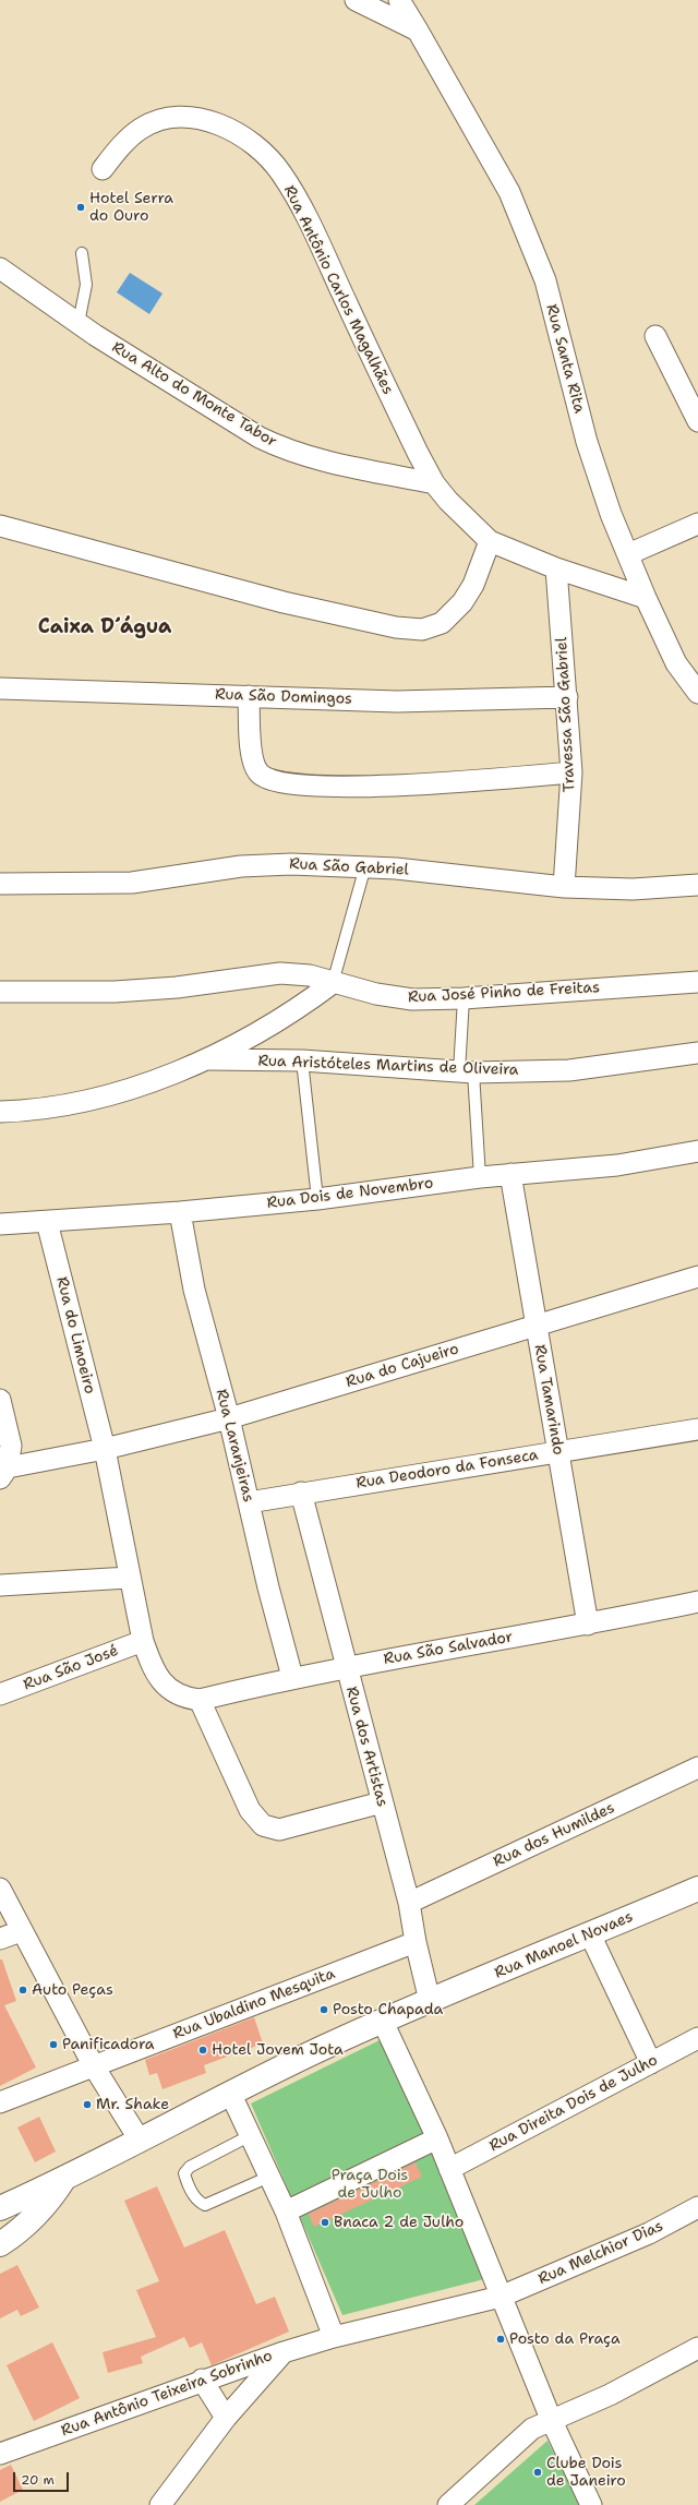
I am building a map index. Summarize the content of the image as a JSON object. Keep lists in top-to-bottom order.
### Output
{
  "streets": {
    "street": [
      "Rua Antônio Carlos Magalhães",
      "Rua Santa Rita",
      "Rua Alto do Monte Tabor",
      "Rua São Domingos",
      "Travessa São Gabriel",
      "Rua São Gabriel",
      "Rua José Pinho de Freitas",
      "Rua Aristóteles Martins de Oliveira",
      "Rua Dois de Novembro",
      "Rua do Limoeiro",
      "Rua do Cajueiro",
      "Rua Tamarindo",
      "Rua Laranjeiras",
      "Rua Deodoro da Fonseca",
      "Rua São Salvador",
      "Rua São José",
      "Rua dos Artistas",
      "Rua dos Humildes",
      "Rua Manoel Novaes",
      "Rua Ubaldino Mesquita",
      "Rua Direita Dois de Julho",
      "Rua Melchior Dias",
      "Rua Antônio Teixeira Sobrinho"
    ]
  },
  "crossings": [
    ["Rua Antônio Carlos Magalhães", "Rua Santa Rita"],
    ["Rua Antônio Carlos Magalhães", "Rua Alto do Monte Tabor"],
    ["Rua Antônio Carlos Magalhães", "Travessa São Gabriel"],
    ["Rua São Domingos", "Travessa São Gabriel"],
    ["Travessa São Gabriel", "Rua São Gabriel"],
    ["Rua Dois de Novembro", "Rua do Limoeiro"],
    ["Rua Dois de Novembro", "Rua Tamarindo"],
    ["Rua Dois de Novembro", "Rua Laranjeiras"],
    ["Rua do Limoeiro", "Rua do Cajueiro"],
    ["Rua do Cajueiro", "Rua Tamarindo"],
    ["Rua do Cajueiro", "Rua Laranjeiras"],
    ["Rua Tamarindo", "Rua Deodoro da Fonseca"],
    ["Rua Tamarindo", "Rua São Salvador"],
    ["Rua Laranjeiras", "Rua Deodoro da Fonseca"],
    ["Rua Laranjeiras", "Rua São Salvador"],
    ["Rua Deodoro da Fonseca", "Rua dos Artistas"],
    ["Rua São Salvador", "Rua dos Artistas"],
    ["Rua dos Artistas", "Rua dos Humildes"],
    ["Rua dos Artistas", "Rua Manoel Novaes"],
    ["Rua dos Artistas", "Rua Ubaldino Mesquita"]
  ],
  "districts": ["Caixa D´água"],
  "parks": ["Praça Dois de Julho"],
  "places": [
    "Hotel Serra do Ouro",
    "Auto Peças",
    "Posto Chapada",
    "Panificadora",
    "Hotel Jovem Jota",
    "Mr. Shake",
    "Bnaca 2 de Julho",
    "Posto da Praça",
    "Clube Dois de Janeiro"
  ],
  "scale_bar": "20 m"
}
